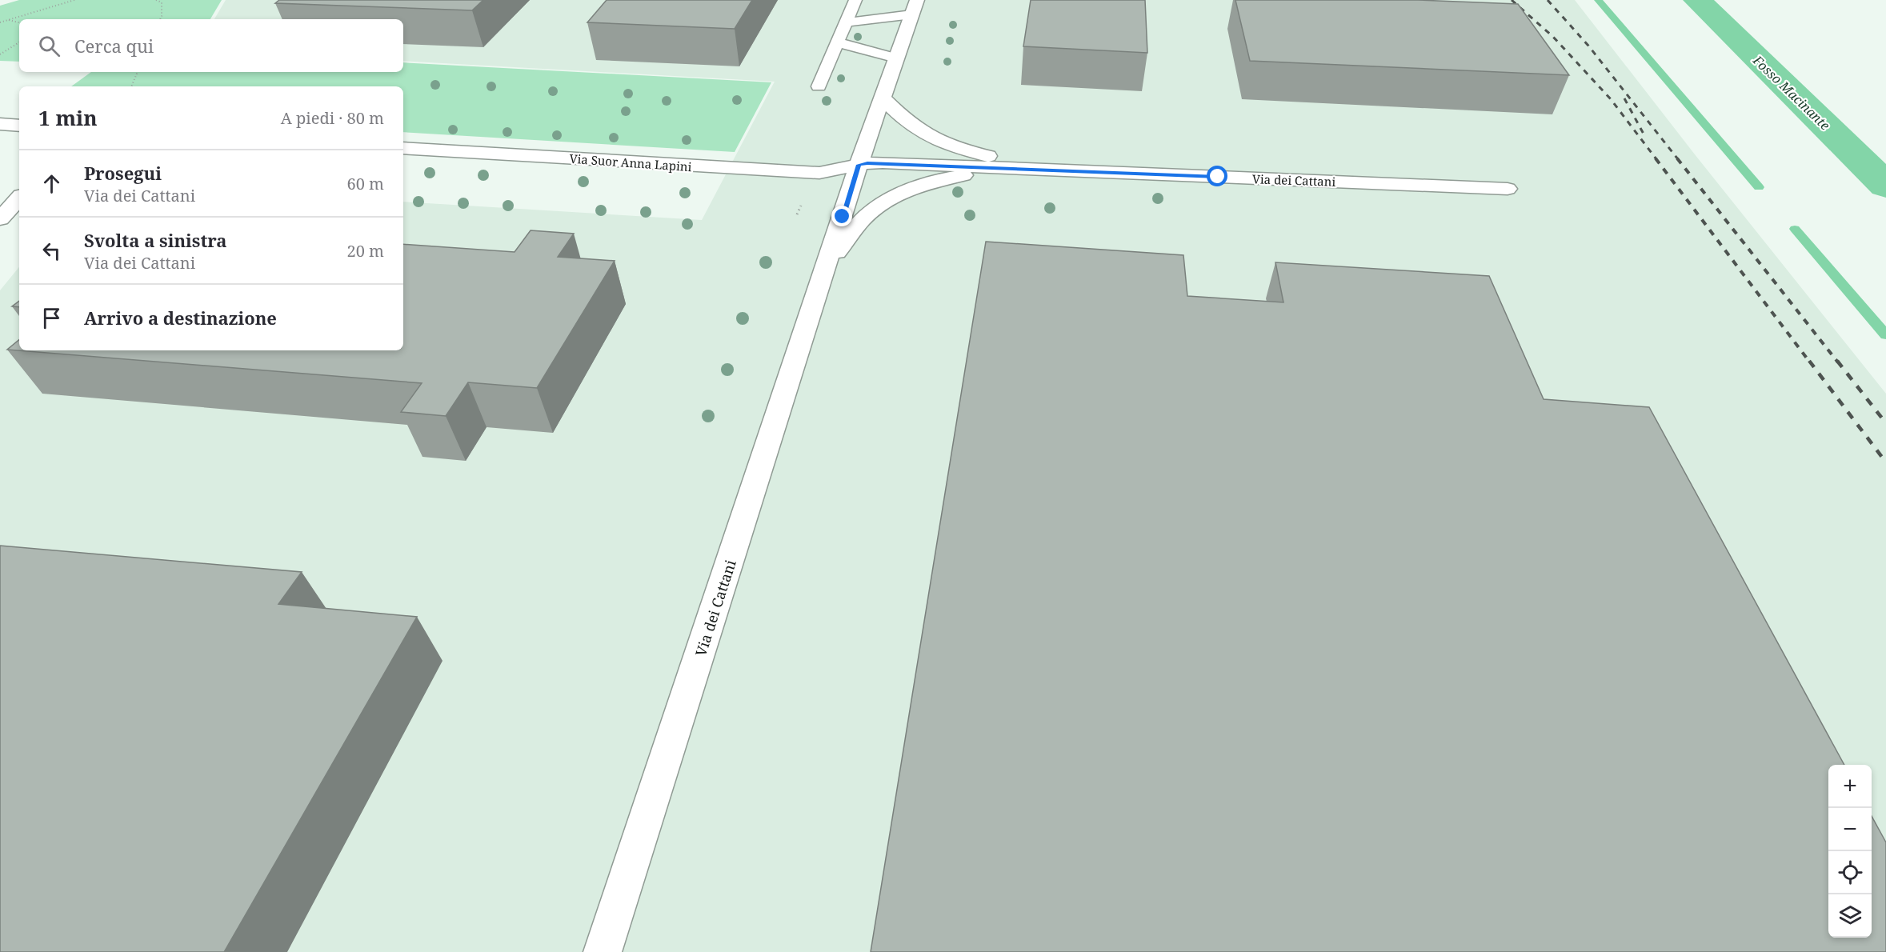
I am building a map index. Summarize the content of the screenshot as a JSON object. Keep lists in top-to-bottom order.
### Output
{
  "streets": {
    "street": ["Via Suor Anna Lapini", "Via dei Cattani"]
  },
  "crossings": [
    ["Via Suor Anna Lapini", "Via dei Cattani"]
  ],
  "water": ["Fosso Macinante"],
  "page": {
    "search": "Cerca qui",
    "heading": ["1 min", "A piedi · 80 m"],
    "list": [
      ["Prosegui", "Via dei Cattani", "60 m"],
      ["Svolta a sinistra", "Via dei Cattani", "20 m"],
      "Arrivo a destinazione"
    ],
    "map_buttons": ["+", "−"]
  }
}
